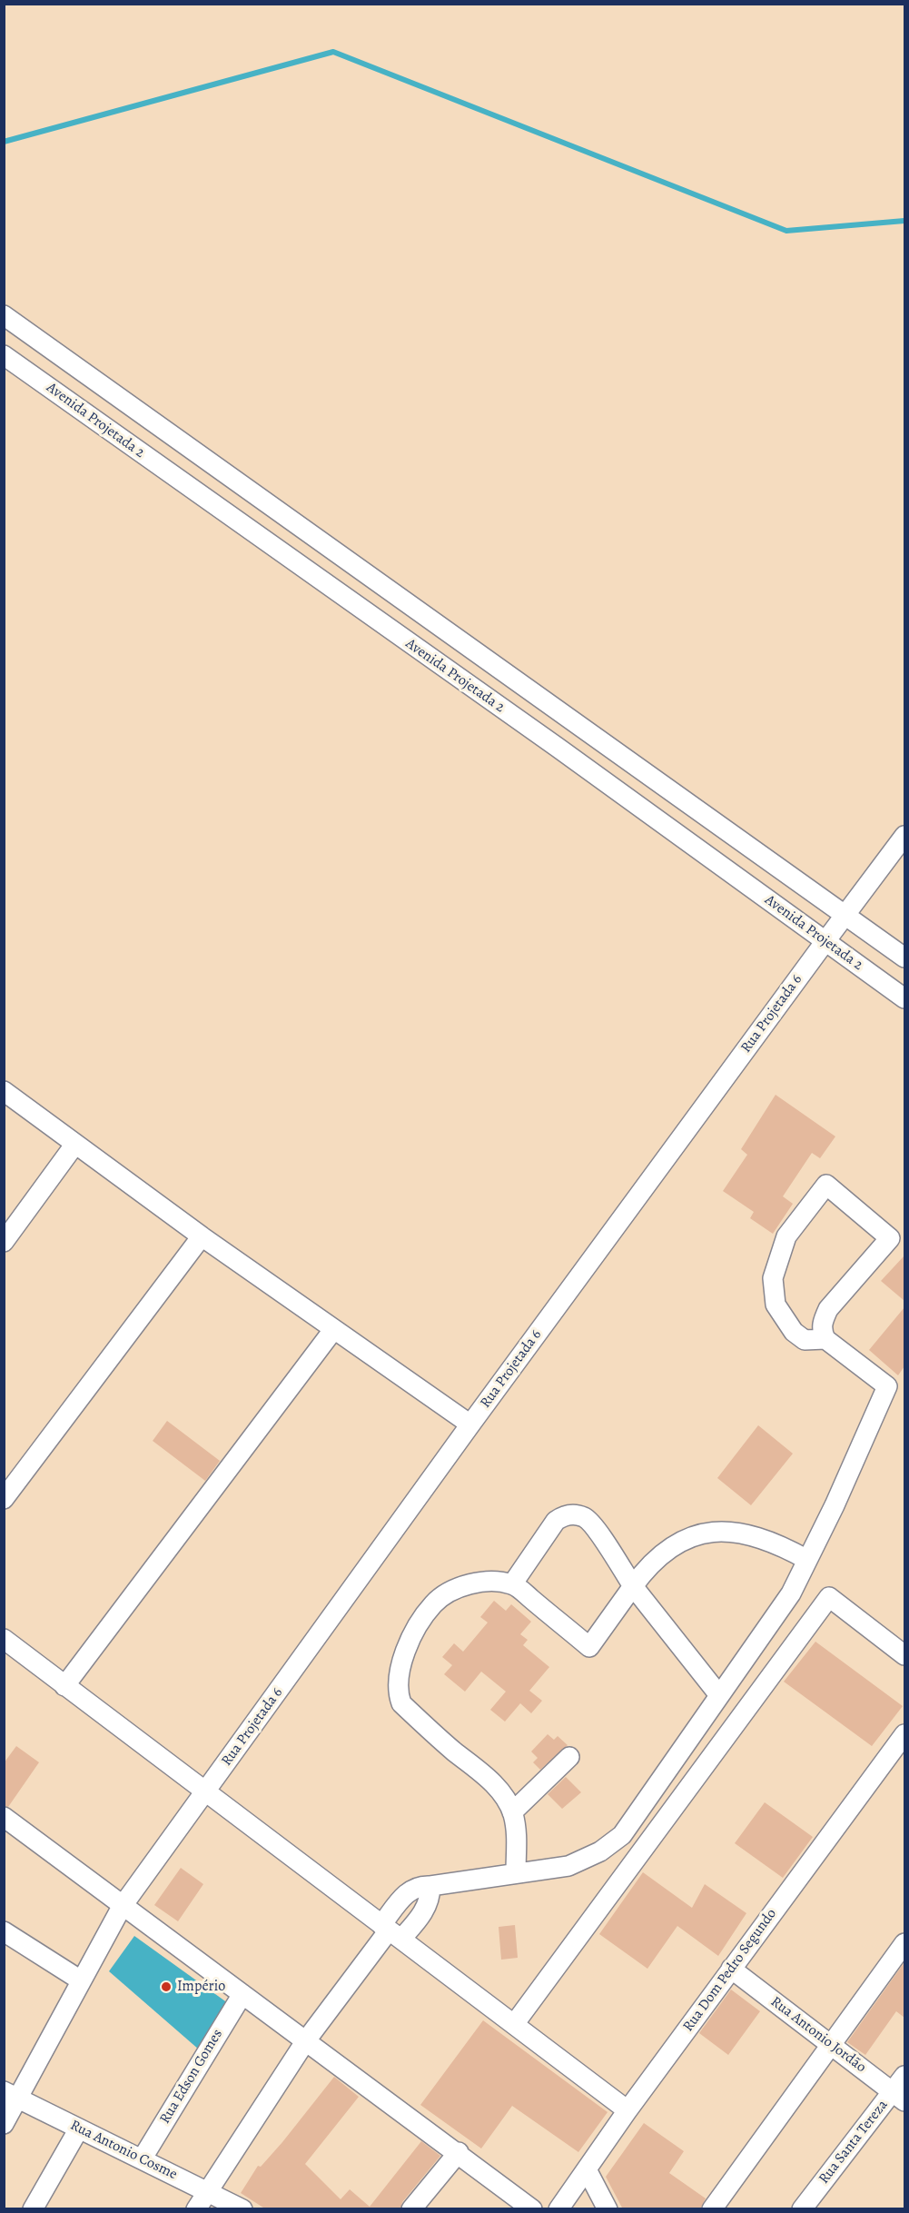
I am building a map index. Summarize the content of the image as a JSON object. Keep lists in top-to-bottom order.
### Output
{
  "streets": {
    "street": [
      "Avenida Projetada 2",
      "Rua Projetada 6",
      "Rua Dom Pedro Segundo",
      "Rua Antonio Jordão",
      "Rua Edson Gomes",
      "Rua Santa Tereza",
      "Rua Antonio Cosme"
    ]
  },
  "crossings": [
    ["Avenida Projetada 2", "Rua Projetada 6"],
    ["Rua Projetada 6", "Rua Antonio Cosme"],
    ["Rua Dom Pedro Segundo", "Rua Antonio Jordão"],
    ["Rua Antonio Jordão", "Rua Santa Tereza"],
    ["Rua Edson Gomes", "Rua Antonio Cosme"]
  ],
  "places": ["Império"]
}
